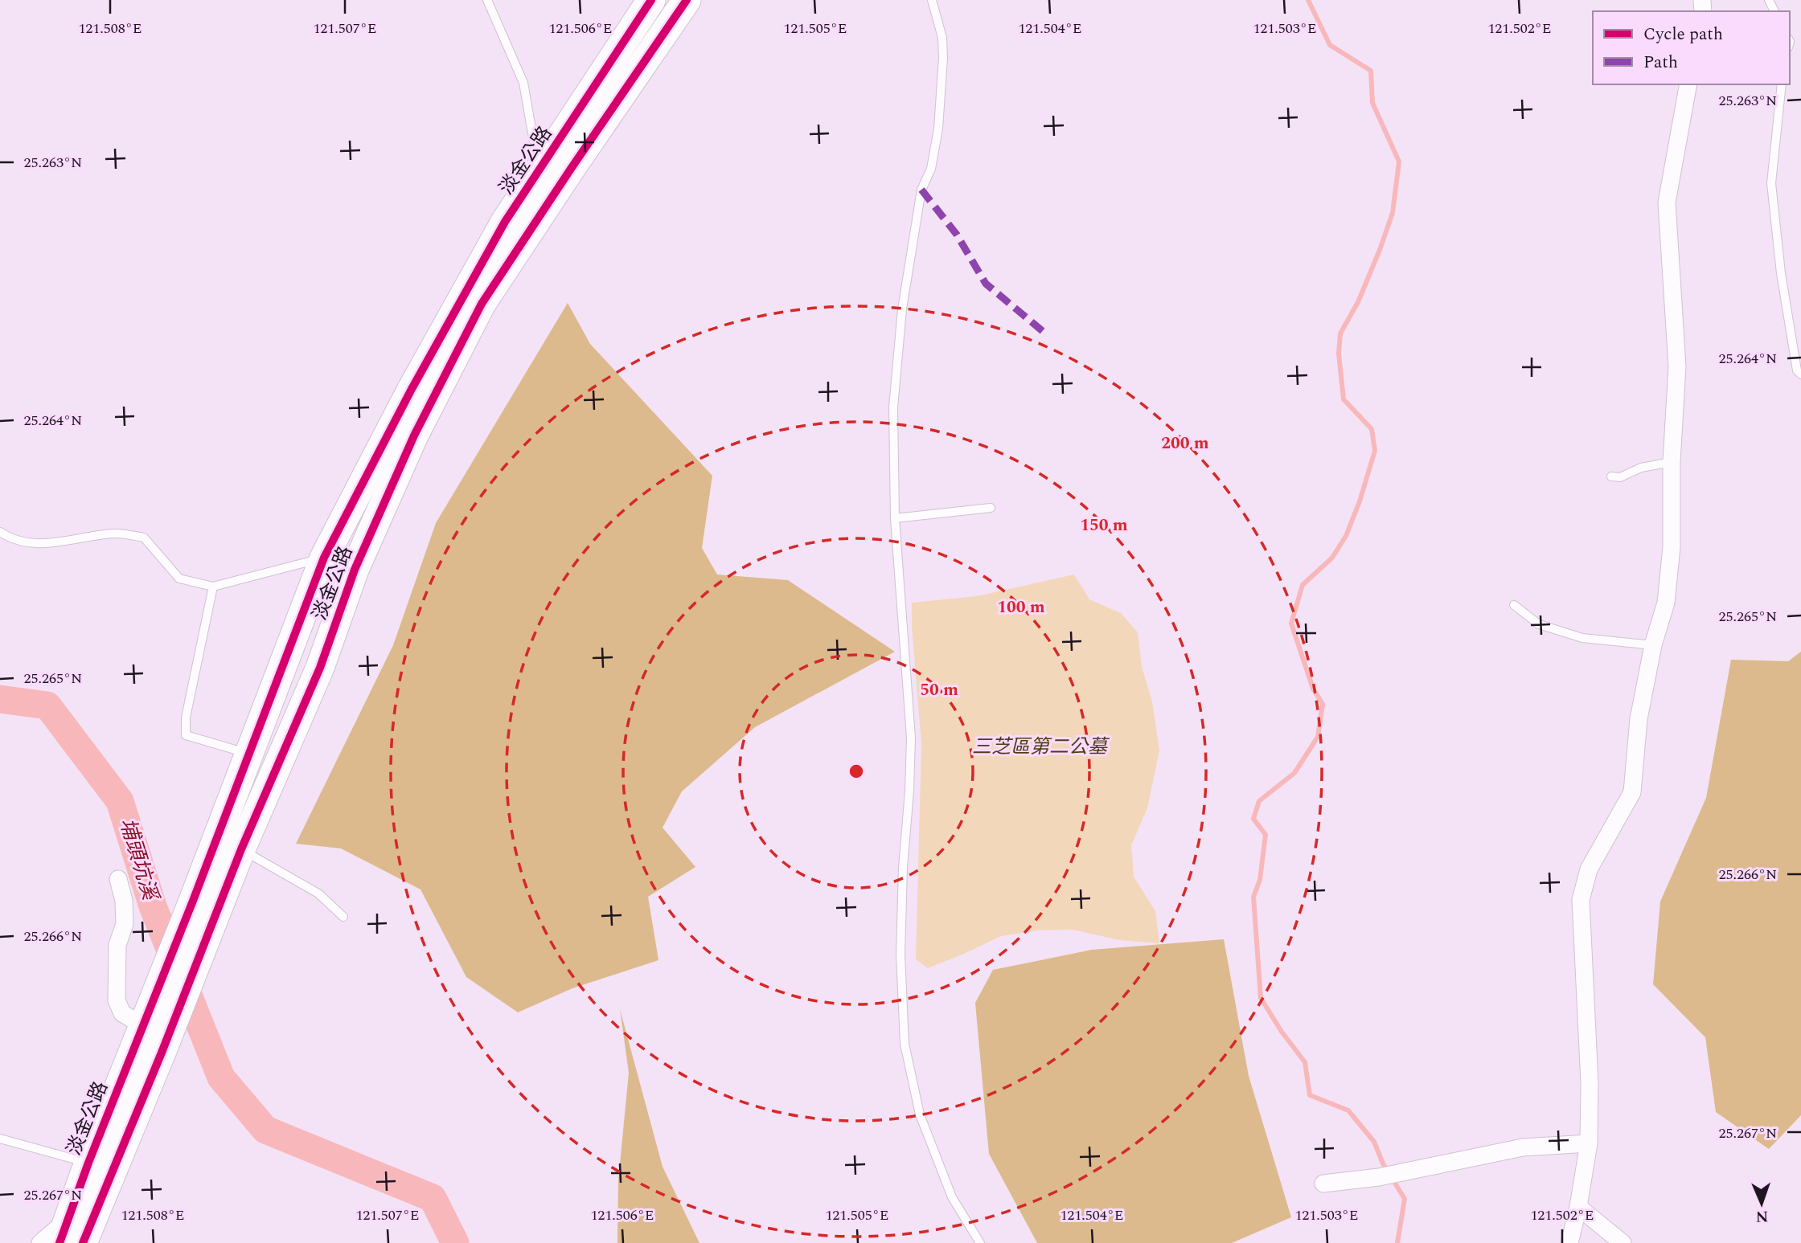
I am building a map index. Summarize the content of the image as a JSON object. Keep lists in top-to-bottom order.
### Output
{
  "streets": {
    "main road": ["淡金公路"]
  },
  "water": ["埔頭坑溪"],
  "parks": ["三芝區第二公墓"],
  "legend": ["Cycle path", "Path"],
  "north": "bottom",
  "coordinates": [
    "121.508°E",
    "121.507°E",
    "121.506°E",
    "121.505°E",
    "121.504°E",
    "121.503°E",
    "121.502°E",
    "25.263°N",
    "25.264°N",
    "25.265°N",
    "25.266°N",
    "25.267°N"
  ],
  "rings": [
    "200 m",
    "150 m",
    "100 m",
    "50 m"
  ]
}
